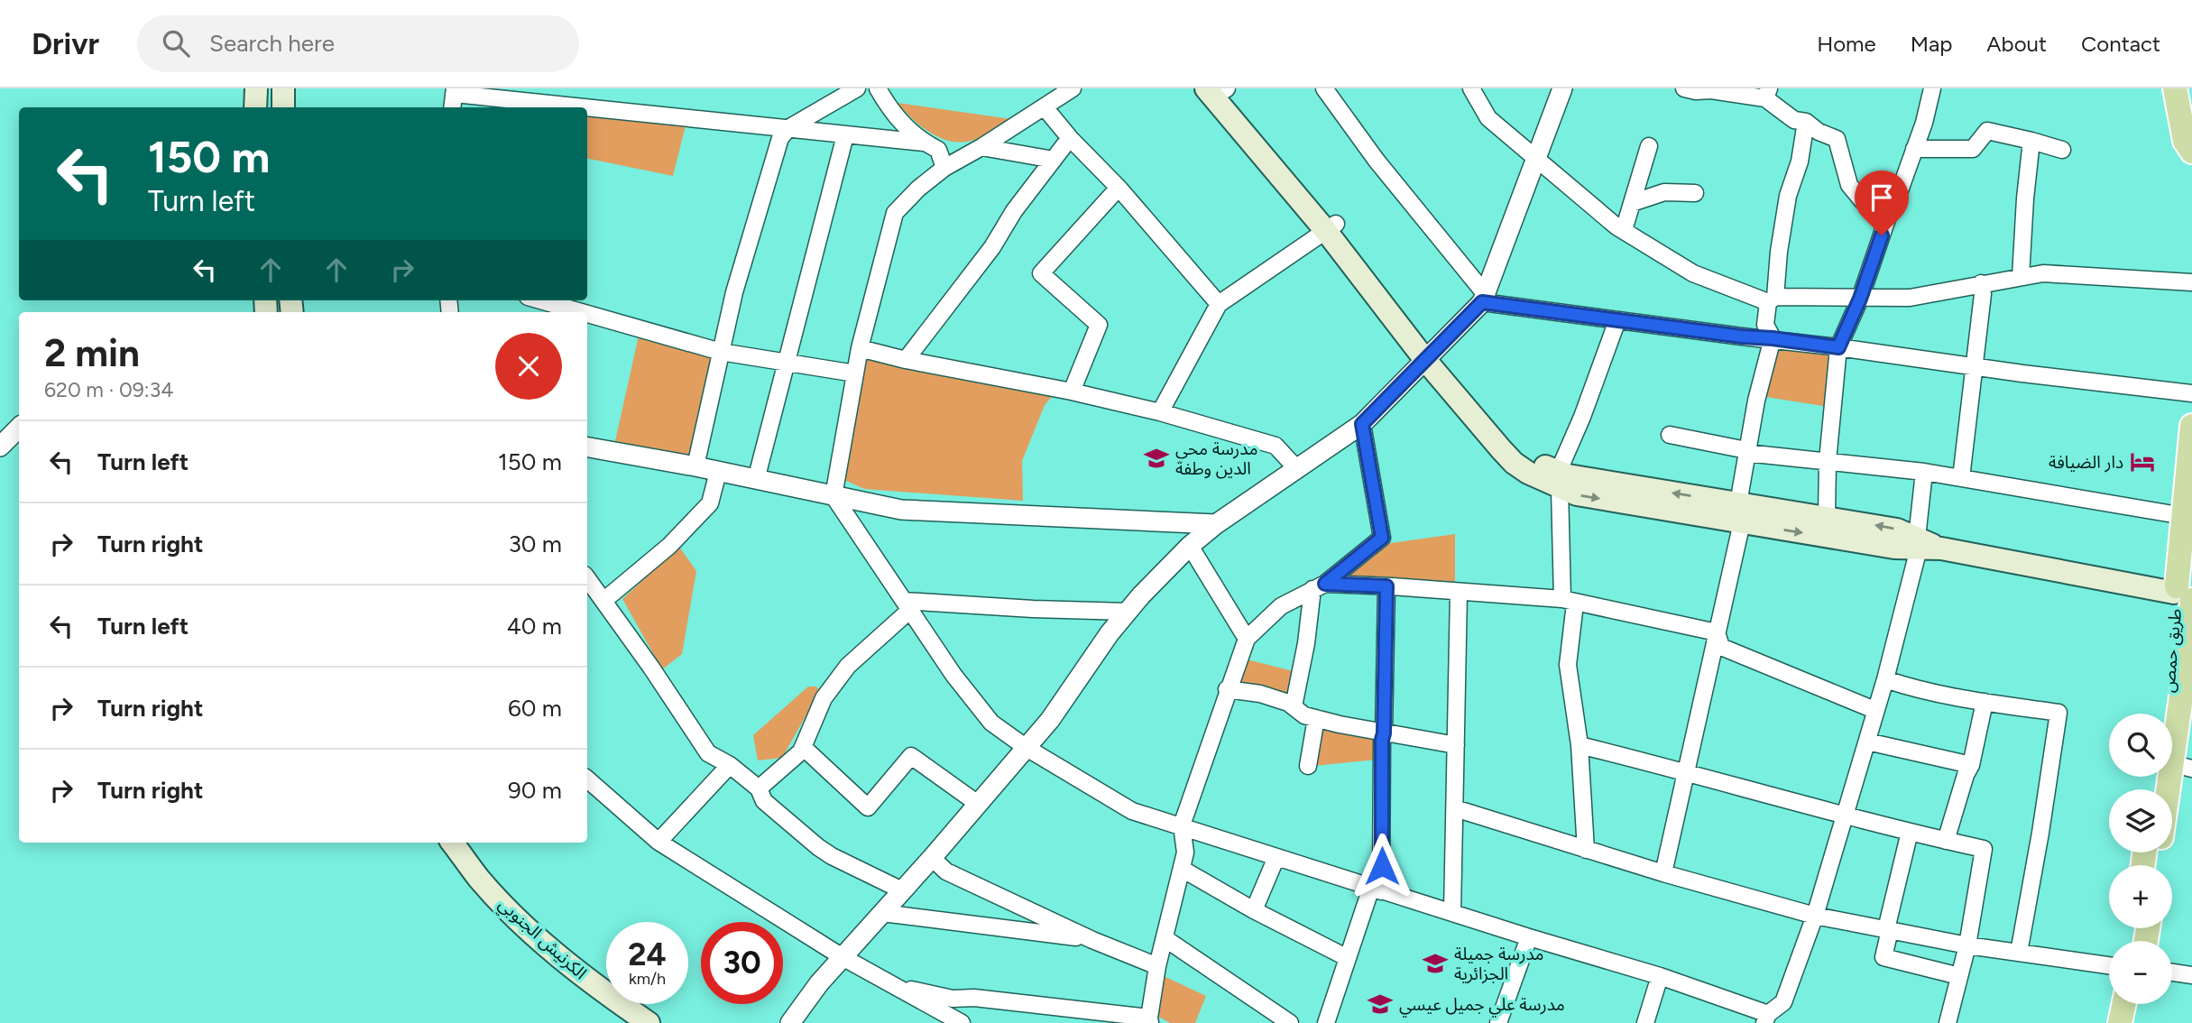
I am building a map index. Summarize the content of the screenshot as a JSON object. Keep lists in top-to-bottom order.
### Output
{
  "streets": {
    "main road": ["طريق حمص", "الكرنيش الجنوبي"]
  },
  "places": {
    "school or university": ["مدرسة محي الدين وطفة", "مدرسة جميلة الجزائرية", "مدرسة علي جميل عيسي"],
    "hotel": ["دار الضيافة"]
  },
  "page": {
    "header": "Drivr",
    "search": "Search here",
    "nav": [
      "Home",
      "Map",
      "About",
      "Contact"
    ],
    "turn": ["150 m", "Turn left"],
    "heading": ["2 min", "620 m · 09:34"],
    "list": [
      {
        "name": "Turn left",
        "value": "150 m"
      },
      {
        "name": "Turn right",
        "value": "30 m"
      },
      {
        "name": "Turn left",
        "value": "40 m"
      },
      {
        "name": "Turn right",
        "value": "60 m"
      },
      {
        "name": "Turn right",
        "value": "90 m"
      }
    ],
    "map_buttons": ["+", "−"],
    "speed": "24 km/h",
    "limit": "30"
  }
}
